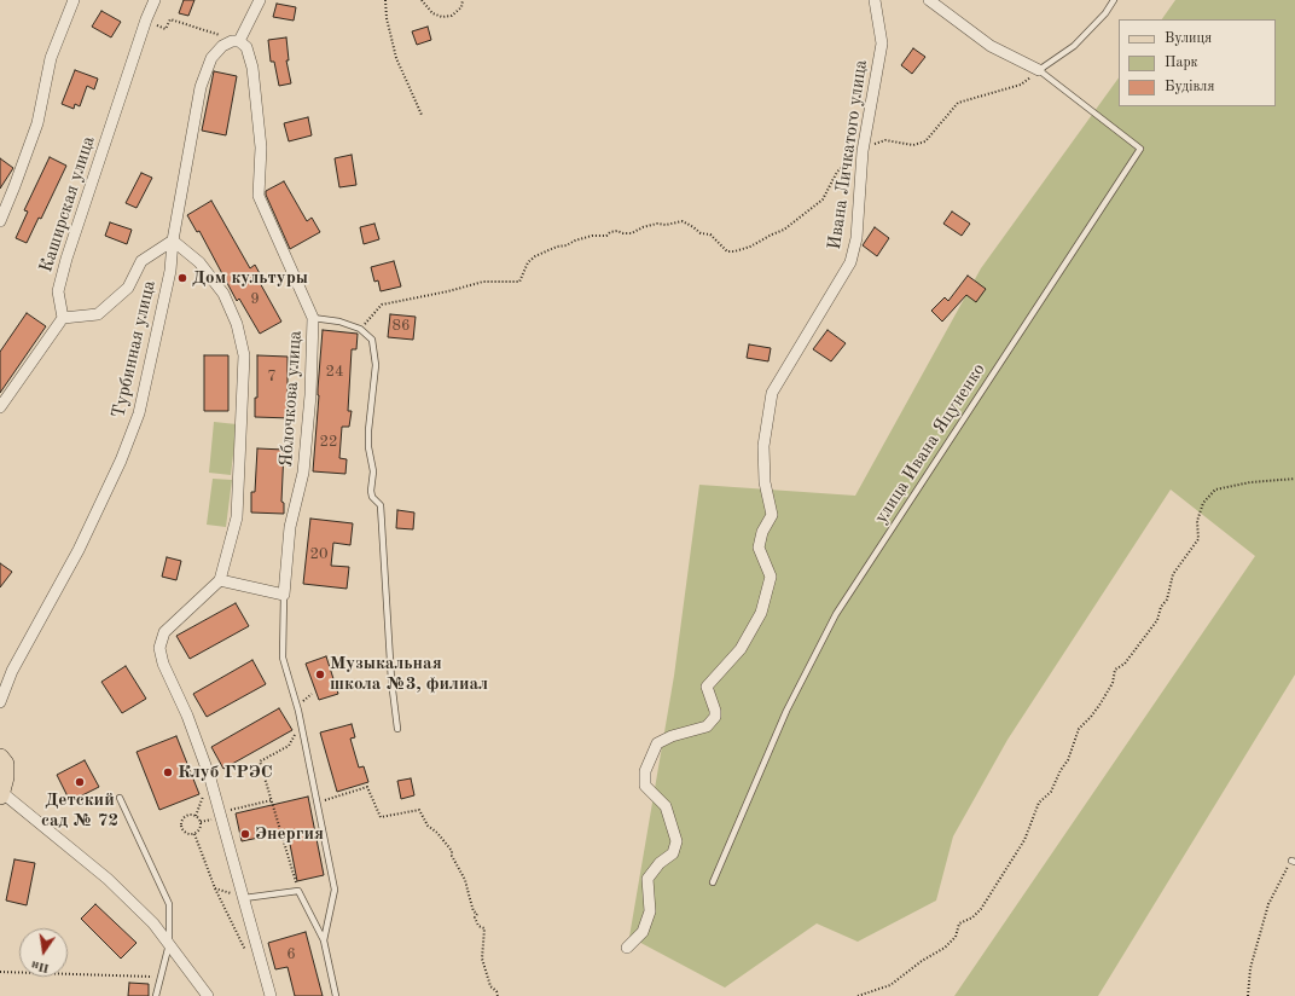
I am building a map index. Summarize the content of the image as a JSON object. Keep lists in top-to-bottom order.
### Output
{
  "streets": {
    "street": [
      "Ивана Личкатого улица",
      "Каширская улица",
      "Турбинная улица",
      "Яблочкова улица"
    ],
    "lane": ["улица Ивана Яцуненко"]
  },
  "crossings": [
    ["Турбинная улица", "Яблочкова улица"]
  ],
  "places": [
    "Дом культуры",
    "Музыкальная школа №3, филиал",
    "Клуб ГРЭС",
    "Детский сад № 72",
    "Энергия"
  ],
  "house_numbers": [
    "9",
    "86",
    "24",
    "7",
    "22",
    "20",
    "6"
  ],
  "legend": ["Вулиця", "Парк", "Будівля"],
  "north": "bottom"
}
